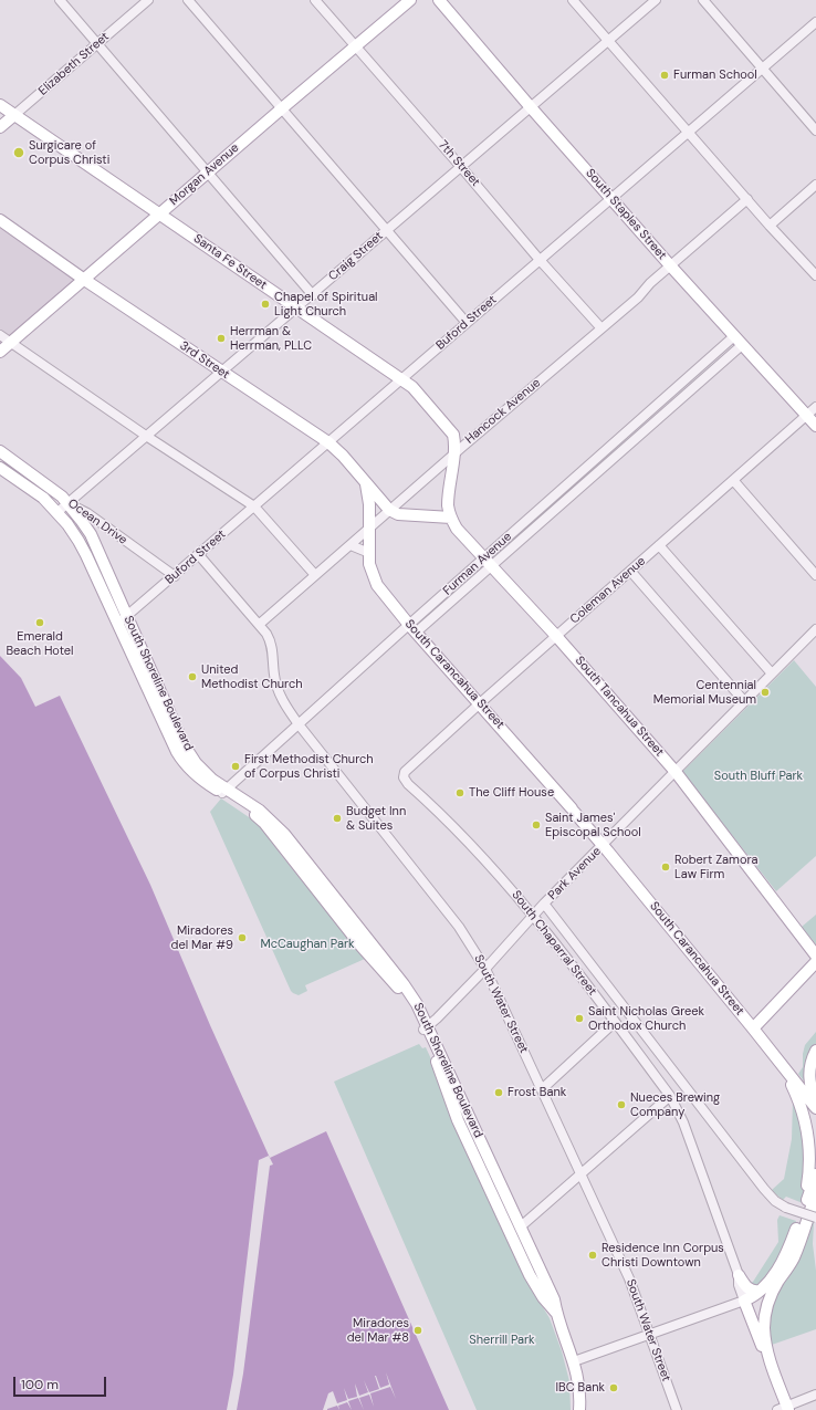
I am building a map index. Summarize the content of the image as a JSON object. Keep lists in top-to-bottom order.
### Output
{
  "streets": {
    "main road": [
      "Elizabeth Street",
      "Morgan Avenue",
      "South Staples Street",
      "Santa Fe Street",
      "3rd Street",
      "Ocean Drive",
      "South Carancahua Street",
      "South Shoreline Boulevard",
      "South Tancahua Street"
    ],
    "street": [
      "7th Street",
      "Craig Street",
      "Buford Street",
      "Hancock Avenue",
      "Furman Avenue",
      "Coleman Avenue",
      "Park Avenue",
      "South Chaparral Street",
      "South Water Street"
    ]
  },
  "crossings": [
    ["Elizabeth Street", "Santa Fe Street"],
    ["7th Street", "Morgan Avenue"],
    ["7th Street", "Craig Street"],
    ["7th Street", "Buford Street"],
    ["7th Street", "Hancock Avenue"],
    ["Morgan Avenue", "Santa Fe Street"],
    ["Morgan Avenue", "3rd Street"],
    ["South Staples Street", "Craig Street"],
    ["South Staples Street", "Buford Street"],
    ["South Staples Street", "Hancock Avenue"],
    ["South Staples Street", "Furman Avenue"],
    ["South Staples Street", "Coleman Avenue"],
    ["Craig Street", "Santa Fe Street"],
    ["Craig Street", "3rd Street"],
    ["Craig Street", "Ocean Drive"],
    ["Craig Street", "South Shoreline Boulevard"],
    ["Santa Fe Street", "Buford Street"],
    ["Buford Street", "3rd Street"],
    ["Buford Street", "Ocean Drive"],
    ["Buford Street", "South Shoreline Boulevard"],
    ["Buford Street", "South Water Street"],
    ["3rd Street", "Hancock Avenue"],
    ["Hancock Avenue", "South Carancahua Street"],
    ["Hancock Avenue", "South Tancahua Street"],
    ["Hancock Avenue", "South Water Street"],
    ["Ocean Drive", "South Shoreline Boulevard"],
    ["Furman Avenue", "South Carancahua Street"],
    ["Furman Avenue", "South Shoreline Boulevard"],
    ["Furman Avenue", "South Tancahua Street"],
    ["Furman Avenue", "South Water Street"],
    ["Coleman Avenue", "South Carancahua Street"],
    ["Coleman Avenue", "South Tancahua Street"],
    ["Coleman Avenue", "South Chaparral Street"],
    ["South Carancahua Street", "Park Avenue"],
    ["South Shoreline Boulevard", "Park Avenue"],
    ["South Tancahua Street", "Park Avenue"],
    ["Park Avenue", "South Chaparral Street"],
    ["Park Avenue", "South Water Street"]
  ],
  "parks": ["South Bluff Park", "McCaughan Park", "Sherrill Park"],
  "places": [
    "Furman School",
    "Surgicare of Corpus Christi",
    "Chapel of Spiritual Light Church",
    "Herrman & Herrman, PLLC",
    "Emerald Beach Hotel",
    "United Methodist Church",
    "Centennial Memorial Museum",
    "First Methodist Church of Corpus Christi",
    "The Cliff House",
    "Budget Inn & Suites",
    "Saint James' Episcopal School",
    "Robert Zamora Law Firm",
    "Miradores del Mar #9",
    "Saint Nicholas Greek Orthodox Church",
    "Frost Bank",
    "Nueces Brewing Company",
    "Residence Inn Corpus Christi Downtown",
    "Miradores del Mar #8",
    "IBC Bank"
  ],
  "scale_bar": "100 m"
}
